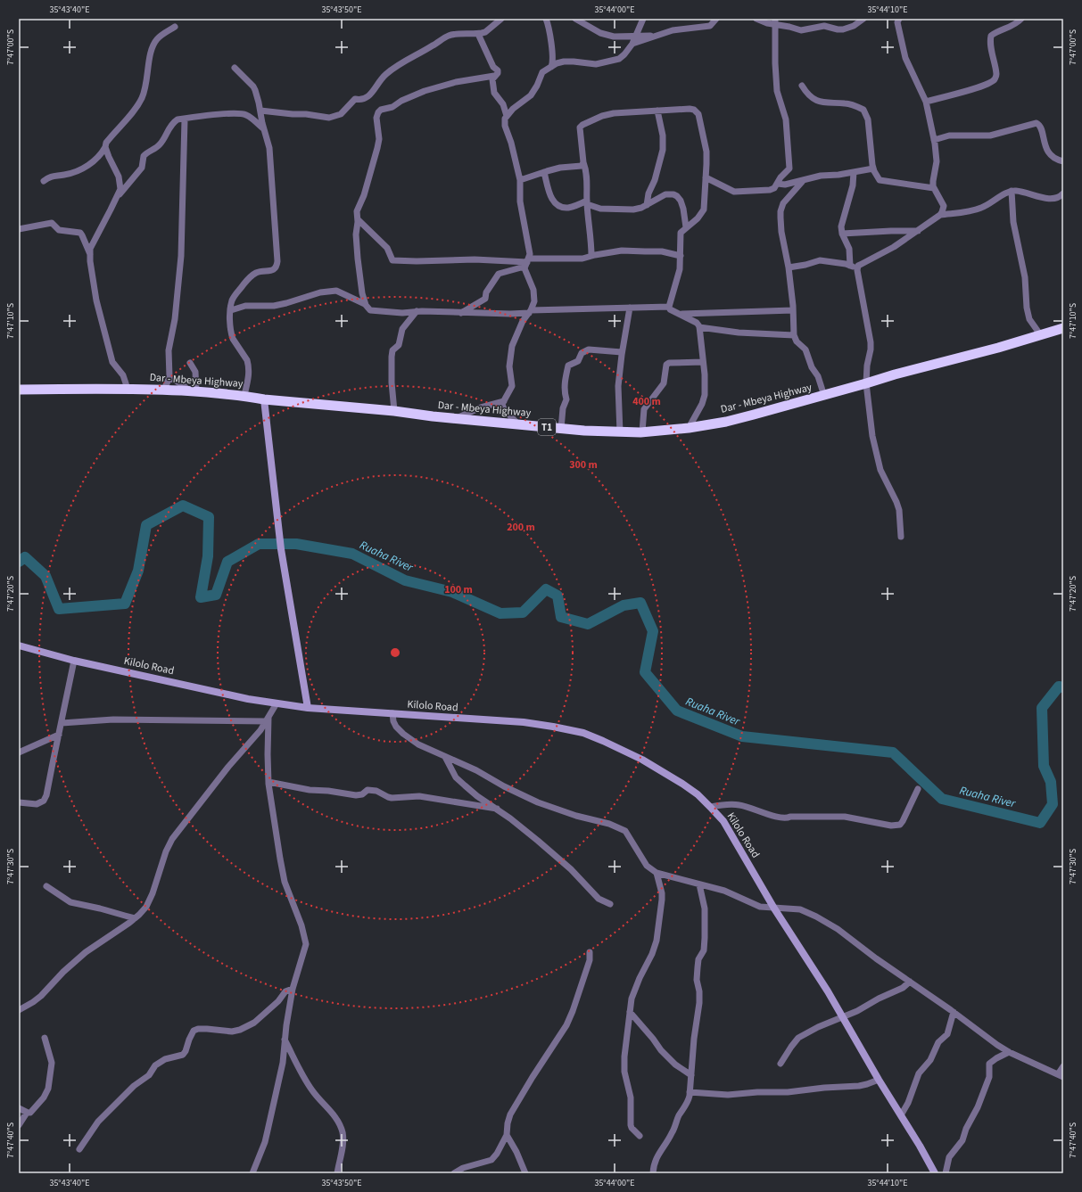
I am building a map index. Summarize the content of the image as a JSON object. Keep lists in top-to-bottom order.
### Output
{
  "streets": {
    "highway": ["Dar - Mbeya Highway", "T1"],
    "main road": ["Kilolo Road"]
  },
  "water": ["Ruaha River"],
  "coordinates": [
    "35°43'40\"E",
    "35°43'50\"E",
    "35°44'00\"E",
    "35°44'10\"E",
    "7°47'00\"S",
    "7°47'10\"S",
    "7°47'20\"S",
    "7°47'30\"S",
    "7°47'40\"S"
  ],
  "rings": [
    "400 m",
    "300 m",
    "200 m",
    "100 m"
  ]
}
